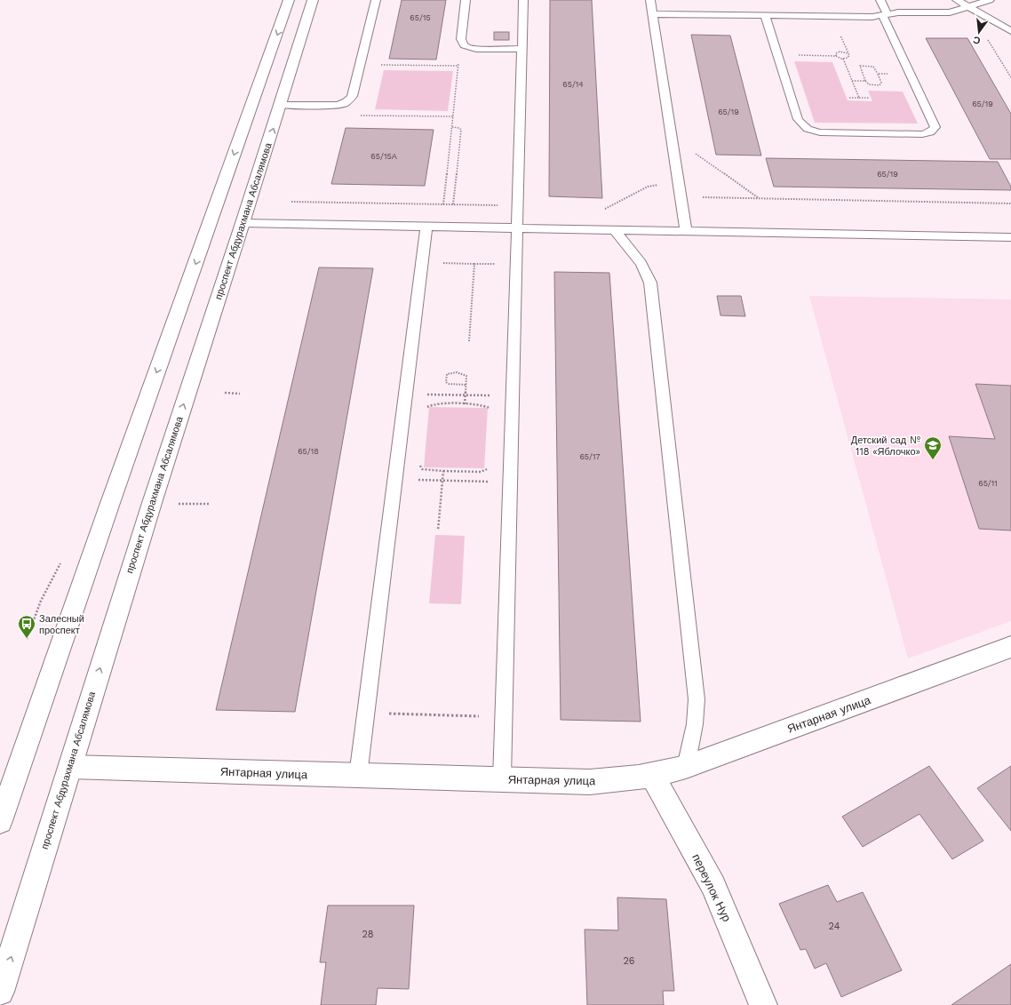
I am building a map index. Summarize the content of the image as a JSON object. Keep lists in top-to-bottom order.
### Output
{
  "streets": {
    "main road": ["проспект Абдурахмана Абсалямова", "Янтарная улица", "переулок Нур"]
  },
  "crossings": [
    ["проспект Абдурахмана Абсалямова", "Янтарная улица"],
    ["Янтарная улица", "переулок Нур"]
  ],
  "places": {
    "school or university": ["Детский сад № 118 «Яблочко»"],
    "bus stop": ["Залесный проспект"]
  },
  "house_numbers": [
    "65/15",
    "65/14",
    "65/19",
    "65/19",
    "65/15А",
    "65/19",
    "65/18",
    "65/17",
    "65/11",
    "24",
    "28",
    "26"
  ],
  "north": "bottom"
}
